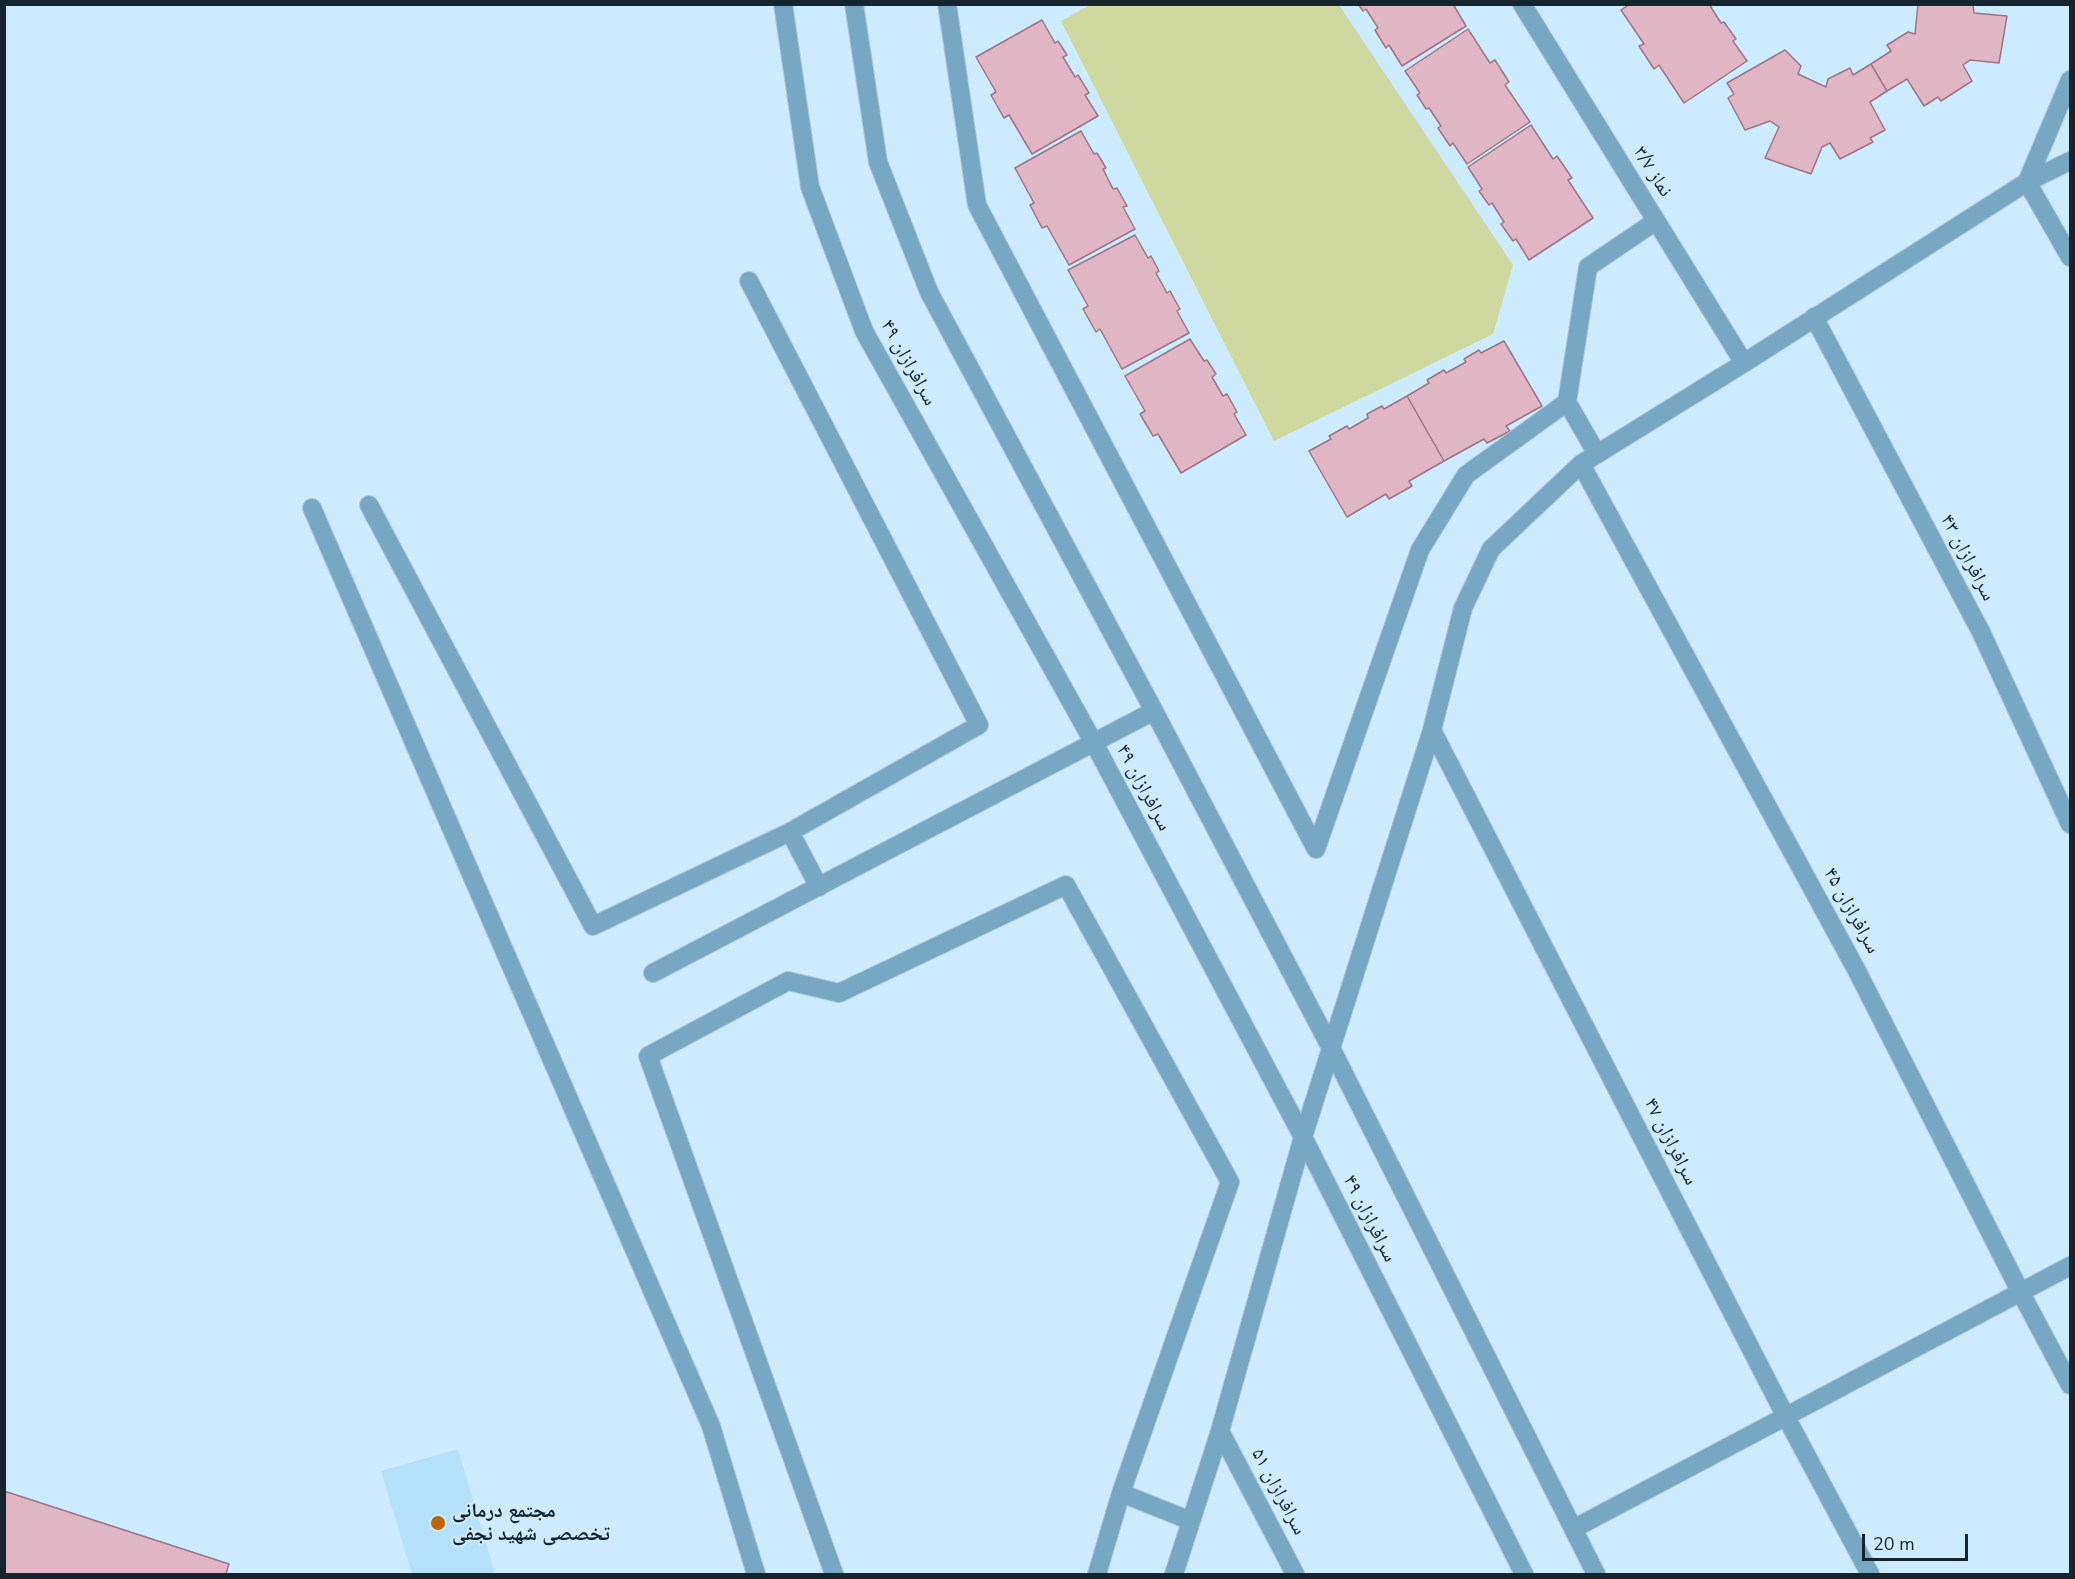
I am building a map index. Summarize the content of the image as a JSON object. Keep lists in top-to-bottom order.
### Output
{
  "streets": {
    "street": [
      "نماز ۳/۷",
      "سرافرازان ۴۹",
      "سرافرازان ۴۳",
      "سرافرازان ۴۵",
      "سرافرازان ۴۷",
      "سرافرازان ۵۱"
    ]
  },
  "places": ["مجتمع درمانی تخصصی شهید نجفی"],
  "scale_bar": "20 m"
}
